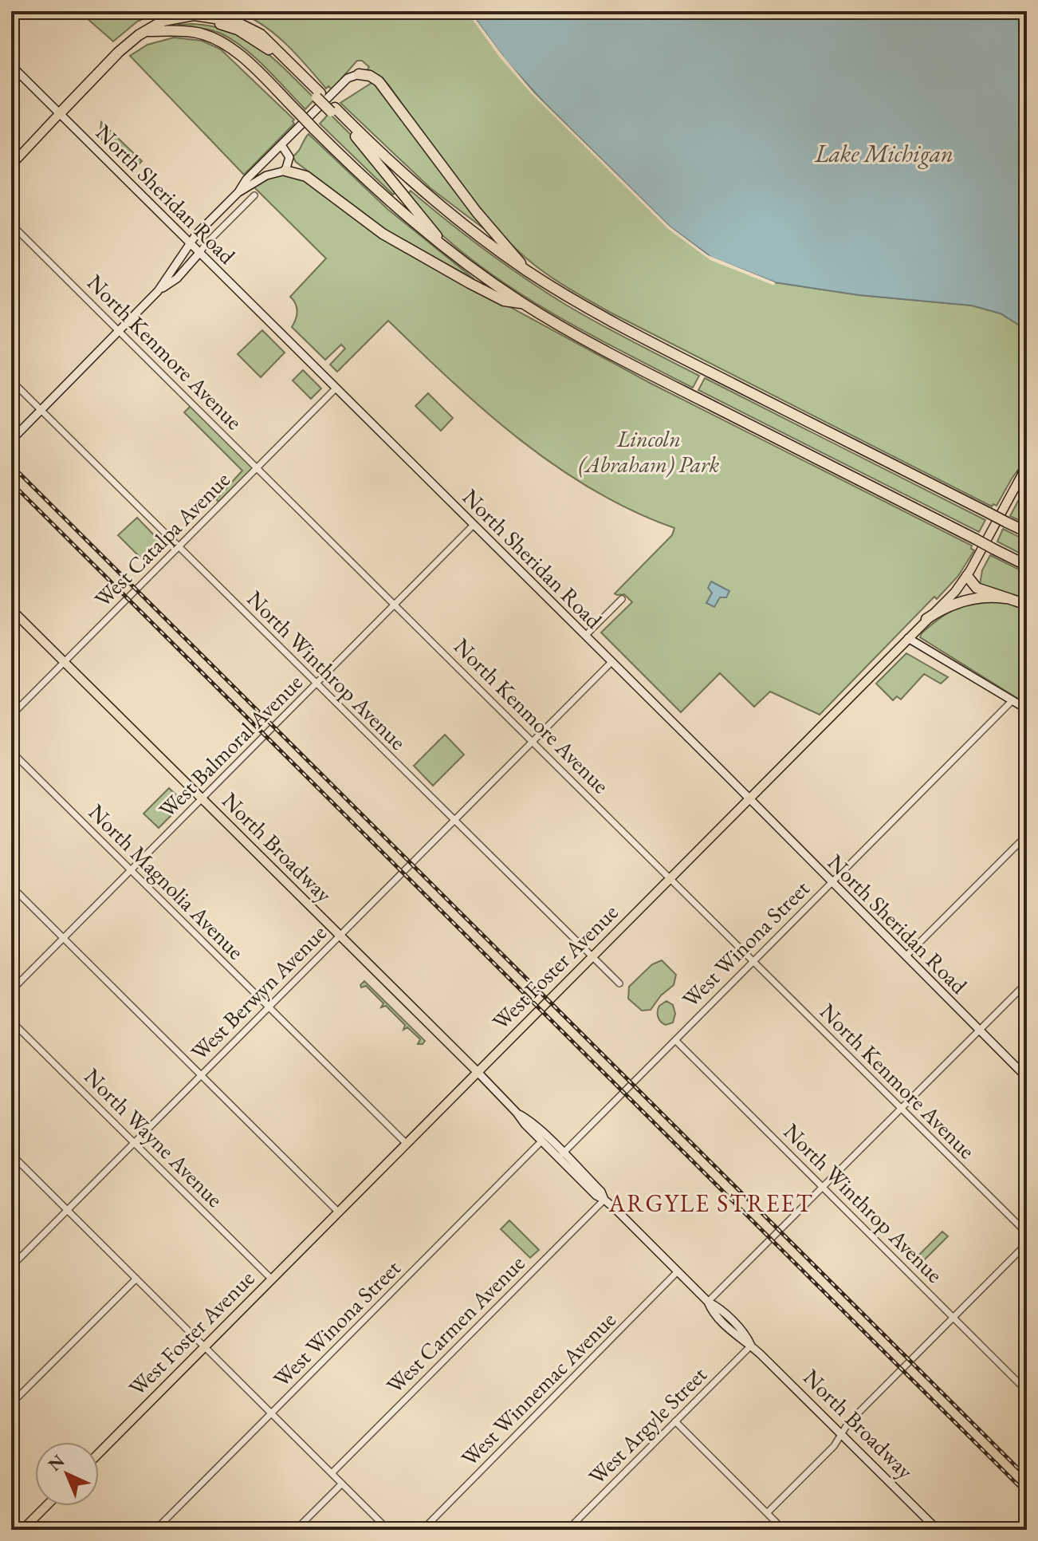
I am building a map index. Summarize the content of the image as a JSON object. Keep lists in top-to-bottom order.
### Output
{
  "streets": {
    "main road": ["North Sheridan Road", "North Broadway", "West Foster Avenue"],
    "street": [
      "North Kenmore Avenue",
      "West Catalpa Avenue",
      "North Winthrop Avenue",
      "West Balmoral Avenue",
      "North Magnolia Avenue",
      "West Winona Street",
      "West Berwyn Avenue",
      "North Wayne Avenue",
      "West Carmen Avenue",
      "West Winnemac Avenue",
      "West Argyle Street"
    ]
  },
  "crossings": [
    ["North Sheridan Road", "West Catalpa Avenue"],
    ["North Sheridan Road", "West Balmoral Avenue"],
    ["North Sheridan Road", "West Winona Street"],
    ["North Sheridan Road", "West Foster Avenue"],
    ["North Sheridan Road", "West Berwyn Avenue"],
    ["North Kenmore Avenue", "West Catalpa Avenue"],
    ["North Kenmore Avenue", "West Balmoral Avenue"],
    ["North Kenmore Avenue", "West Winona Street"],
    ["North Kenmore Avenue", "West Foster Avenue"],
    ["North Kenmore Avenue", "West Berwyn Avenue"],
    ["West Catalpa Avenue", "North Winthrop Avenue"],
    ["West Catalpa Avenue", "North Broadway"],
    ["North Winthrop Avenue", "West Balmoral Avenue"],
    ["North Winthrop Avenue", "West Winona Street"],
    ["North Winthrop Avenue", "West Foster Avenue"],
    ["North Winthrop Avenue", "West Berwyn Avenue"],
    ["West Balmoral Avenue", "North Broadway"],
    ["West Balmoral Avenue", "North Magnolia Avenue"],
    ["North Broadway", "West Winona Street"],
    ["North Broadway", "West Foster Avenue"],
    ["North Broadway", "West Berwyn Avenue"],
    ["North Broadway", "West Carmen Avenue"],
    ["North Broadway", "West Winnemac Avenue"],
    ["North Broadway", "West Argyle Street"],
    ["North Magnolia Avenue", "West Foster Avenue"],
    ["North Magnolia Avenue", "West Berwyn Avenue"],
    ["West Foster Avenue", "North Wayne Avenue"],
    ["West Berwyn Avenue", "North Wayne Avenue"]
  ],
  "districts": ["ARGYLE STREET"],
  "water": ["Lake Michigan"],
  "parks": ["Lincoln (Abraham) Park"],
  "north": "top left"
}
